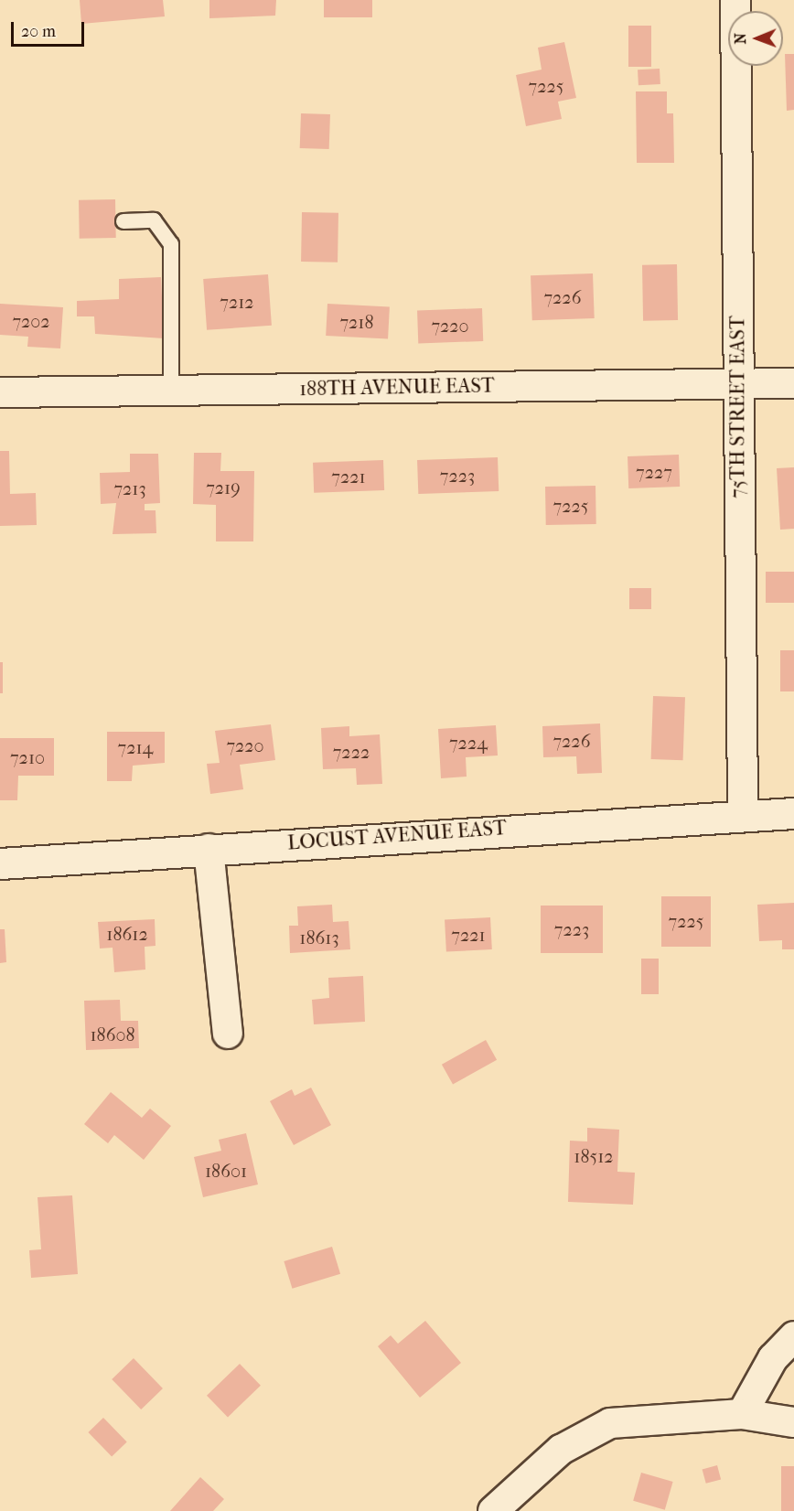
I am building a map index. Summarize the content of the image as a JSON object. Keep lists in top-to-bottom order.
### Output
{
  "streets": {
    "street": ["188TH AVENUE EAST", "75TH STREET EAST", "LOCUST AVENUE EAST"]
  },
  "crossings": [
    ["188TH AVENUE EAST", "75TH STREET EAST"],
    ["75TH STREET EAST", "LOCUST AVENUE EAST"]
  ],
  "house_numbers": [
    "7225",
    "7226",
    "7212",
    "7202",
    "7218",
    "7220",
    "7227",
    "7223",
    "7221",
    "7219",
    "7213",
    "7225",
    "7226",
    "7224",
    "7220",
    "7214",
    "7222",
    "7210",
    "7225",
    "7223",
    "18612",
    "7221",
    "18613",
    "18608",
    "18512",
    "18601"
  ],
  "scale_bar": "20 m",
  "north": "left"
}
